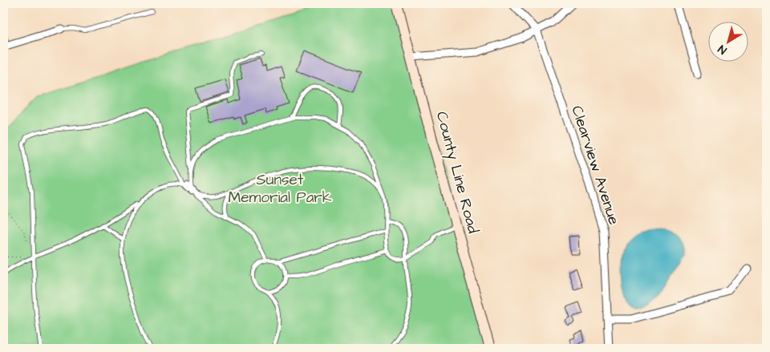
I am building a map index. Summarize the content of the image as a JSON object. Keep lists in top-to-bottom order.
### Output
{
  "streets": {
    "main road": ["County Line Road"],
    "street": ["Clearview Avenue"]
  },
  "parks": ["Sunset Memorial Park"],
  "north": "bottom left"
}
